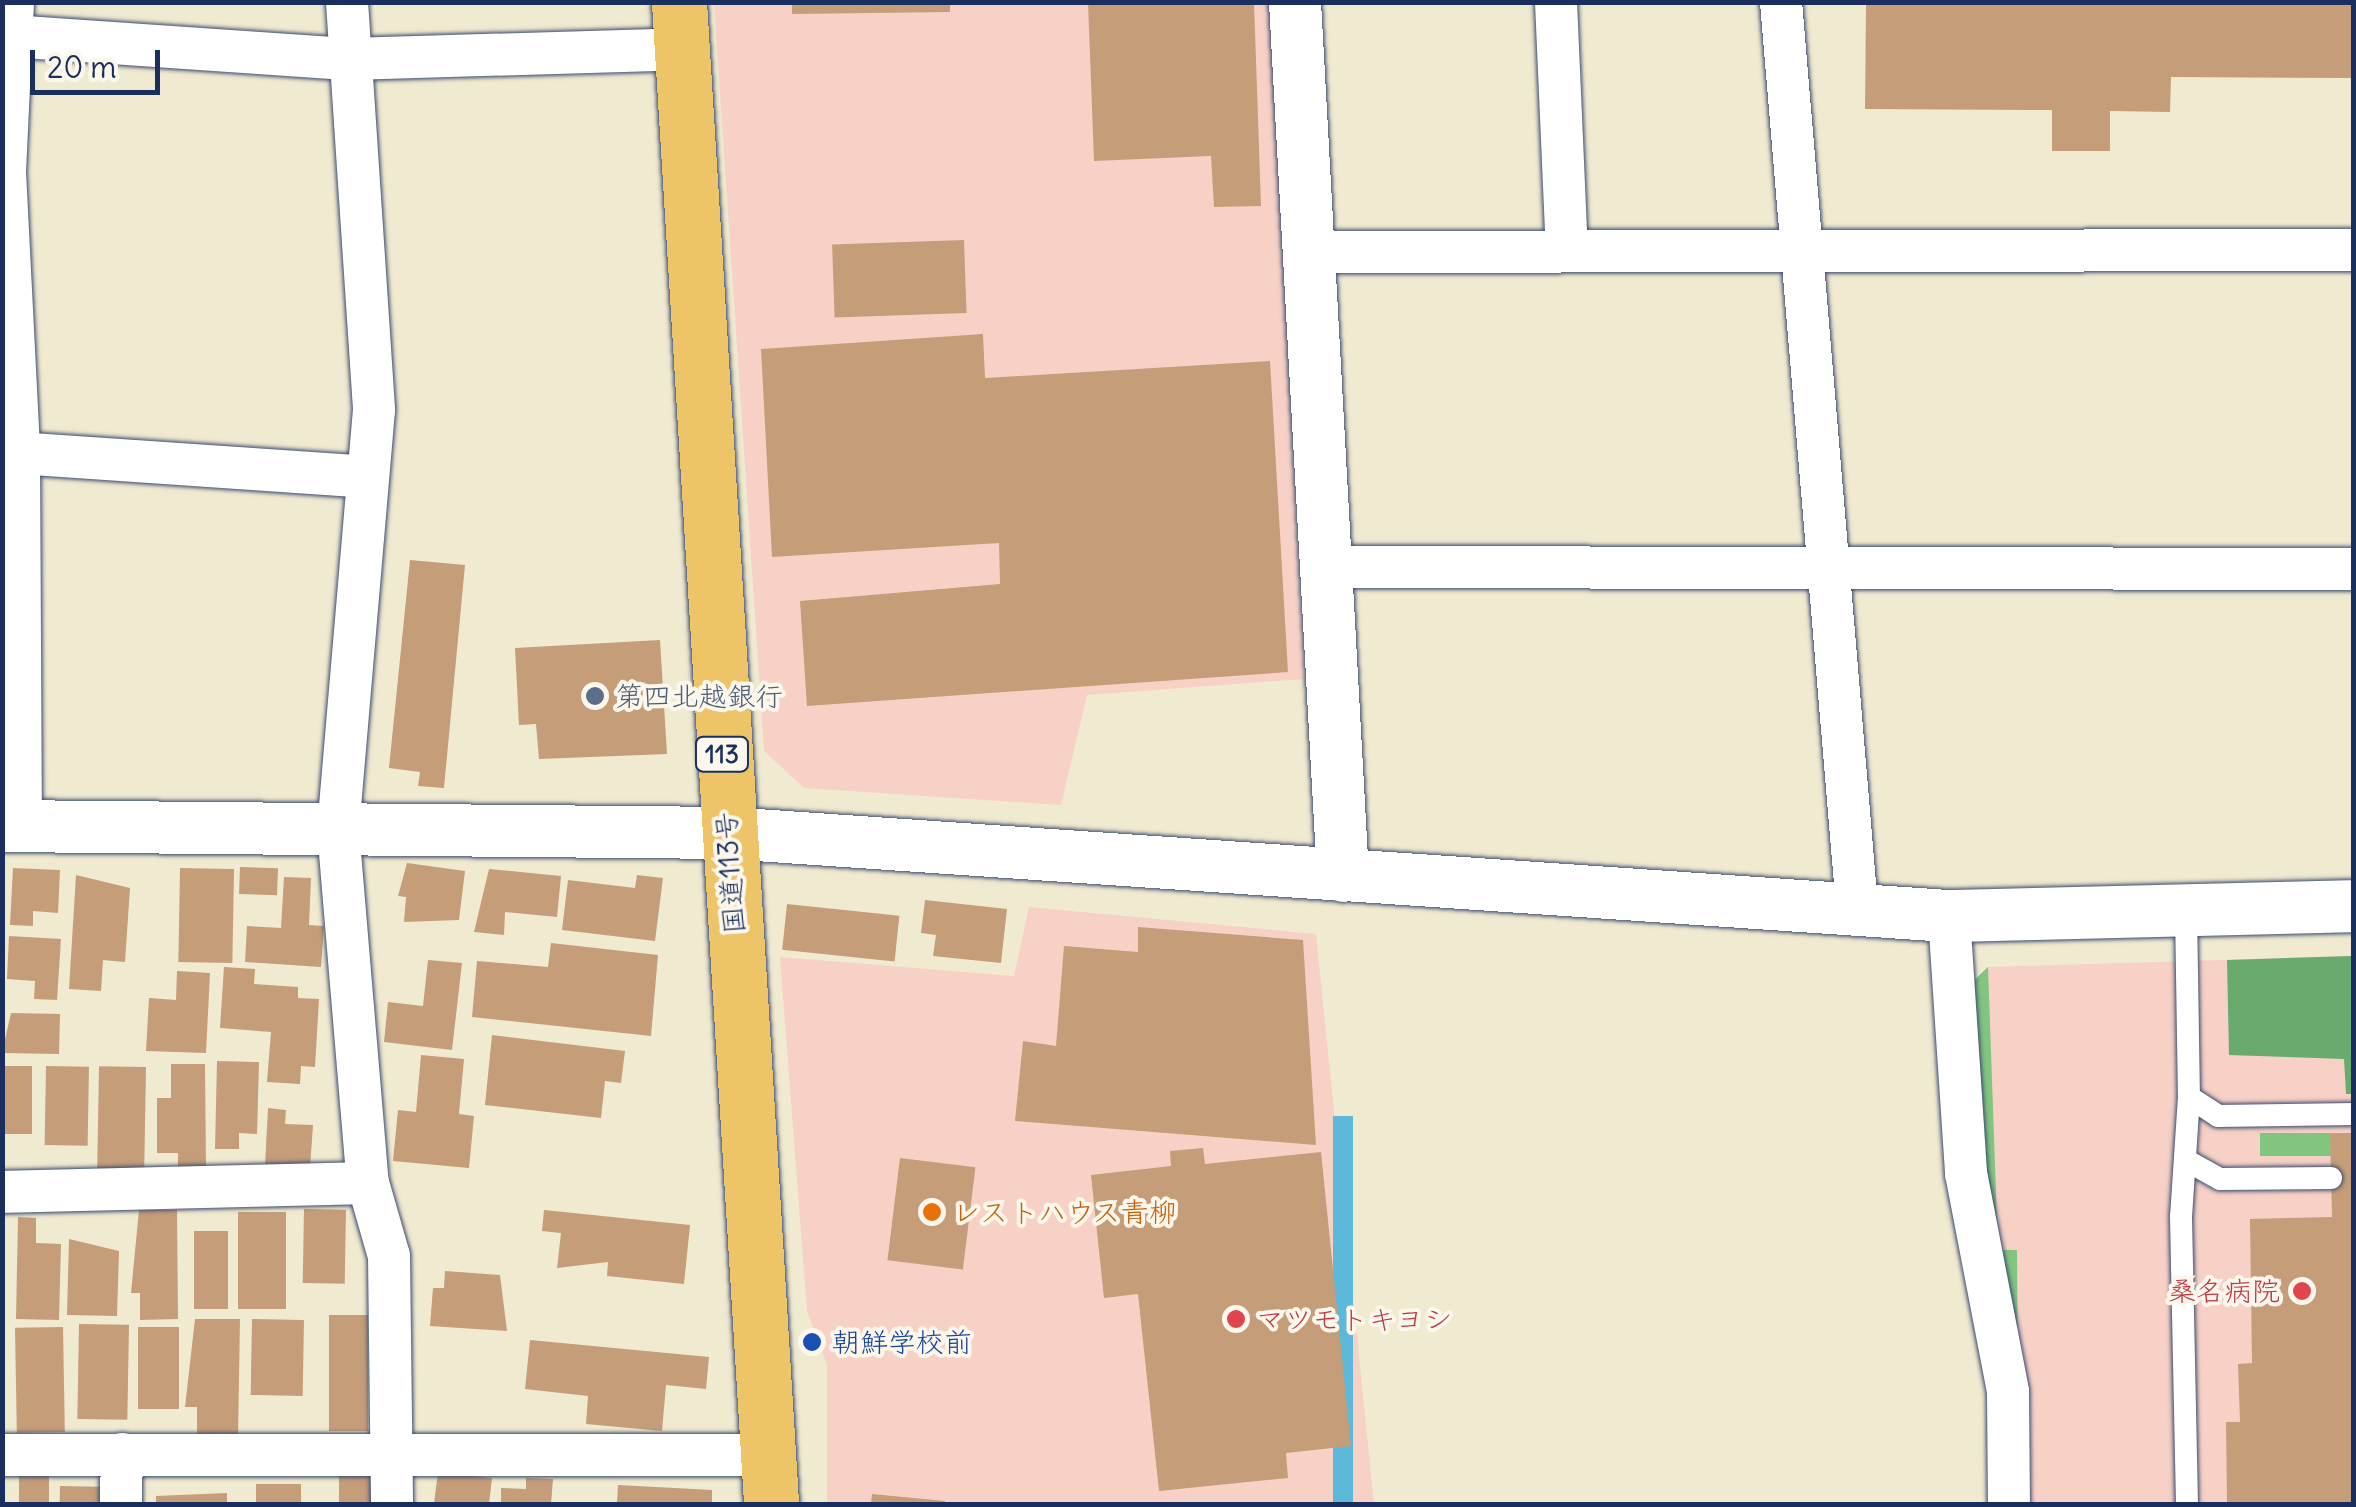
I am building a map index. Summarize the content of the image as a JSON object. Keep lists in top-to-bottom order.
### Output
{
  "streets": {
    "highway": ["113", "国道113号"]
  },
  "places": [
    "第四北越銀行",
    "レストハウス青柳",
    "桑名病院",
    "マツモトキヨシ",
    "朝鮮学校前"
  ],
  "scale_bar": "20 m"
}
